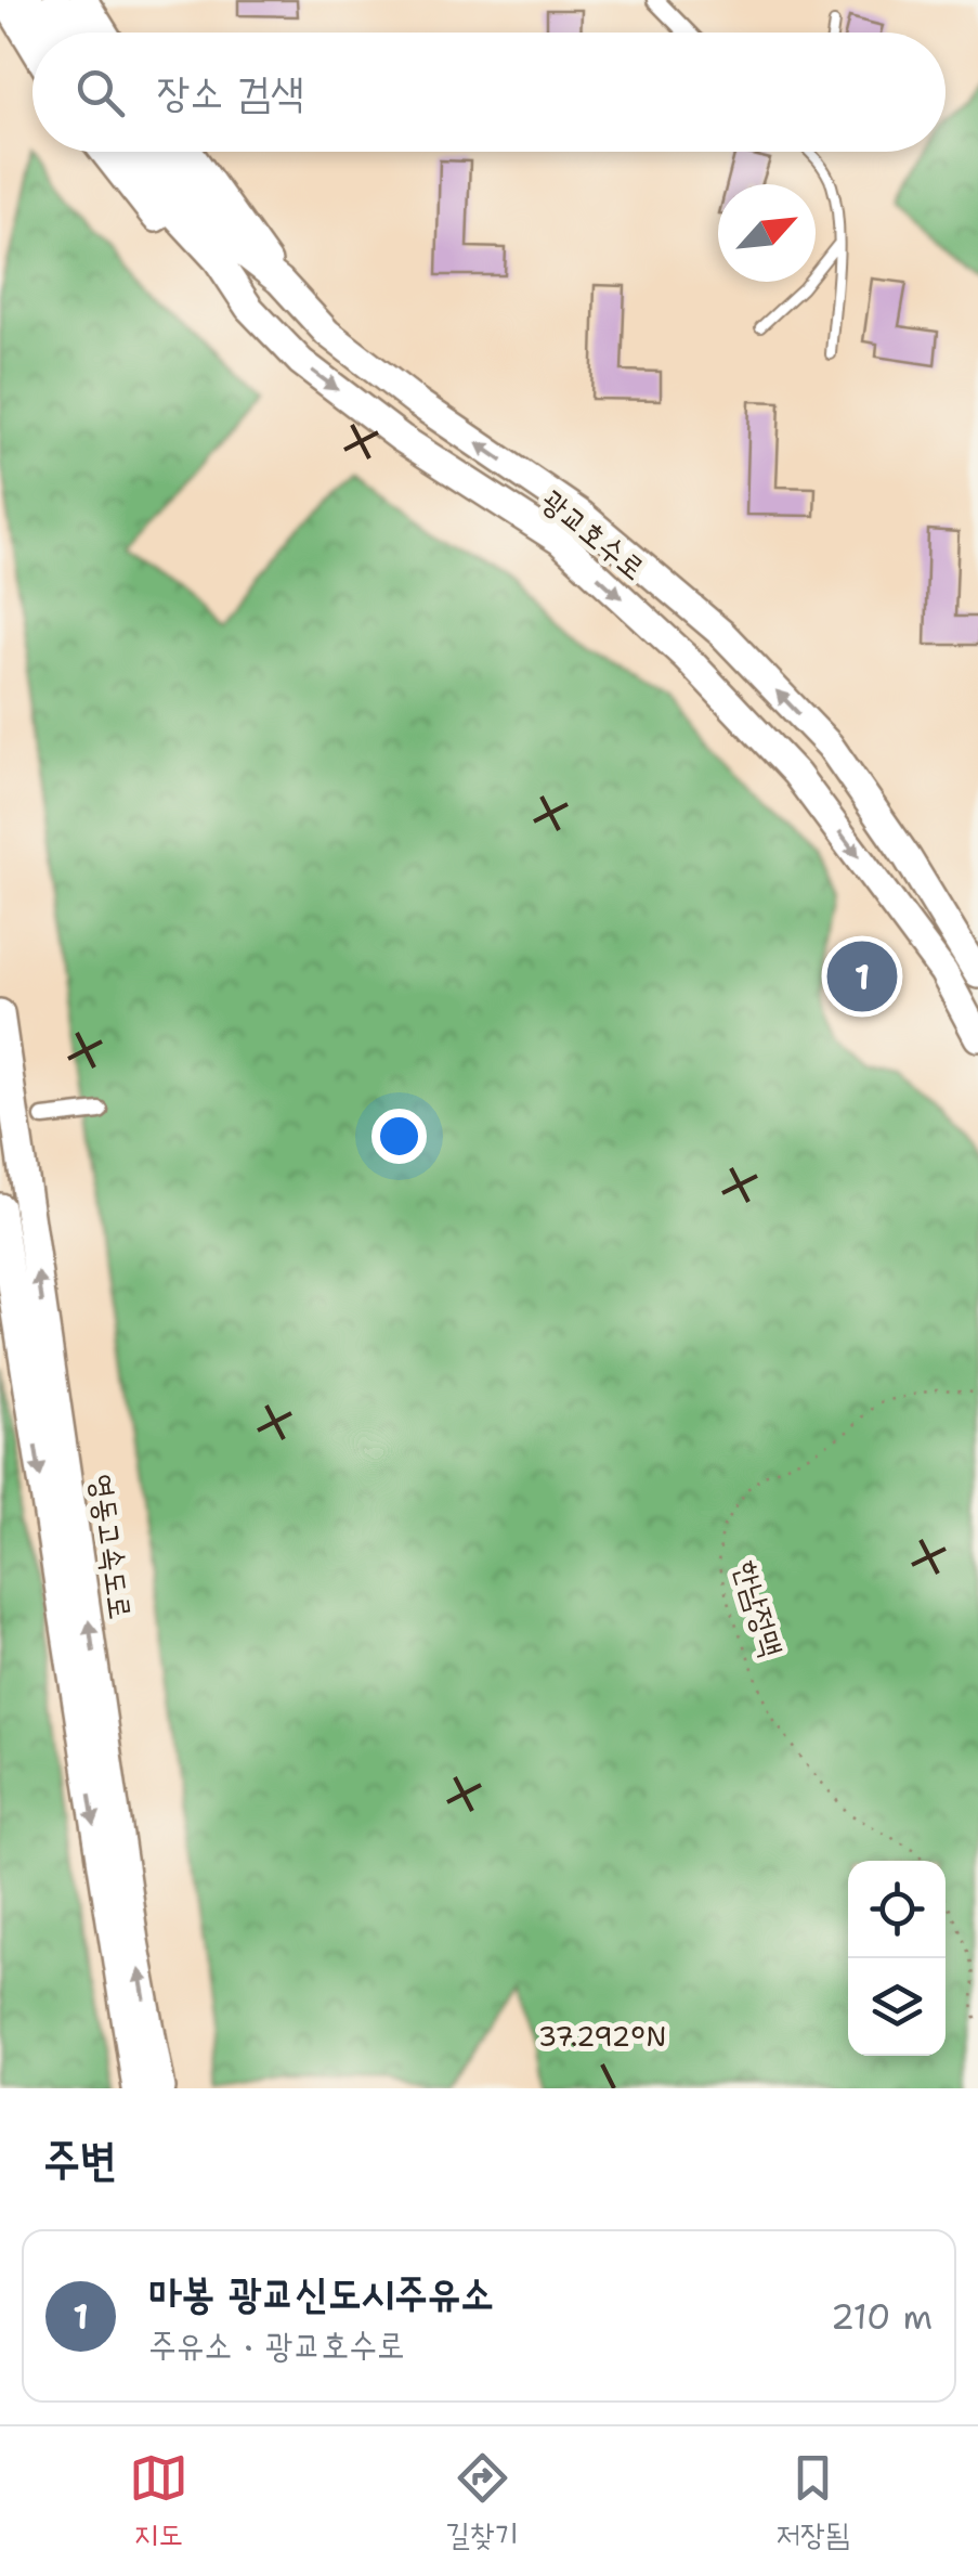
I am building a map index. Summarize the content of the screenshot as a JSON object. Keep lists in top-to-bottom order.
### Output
{
  "streets": {
    "highway": ["광교호수로", "영동고속도로"],
    "path": ["한남정맥"]
  },
  "north": "top right",
  "page": {
    "search": "장소 검색",
    "pins": "1",
    "heading": "주변",
    "list": [
      {
        "mark": "1",
        "name": "마봉 광교신도시주유소",
        "note": "주유소 · 광교호수로",
        "value": "210 m"
      }
    ],
    "nav": ["지도", "길찾기", "저장됨"]
  },
  "coordinates": ["37.292°N"]
}
